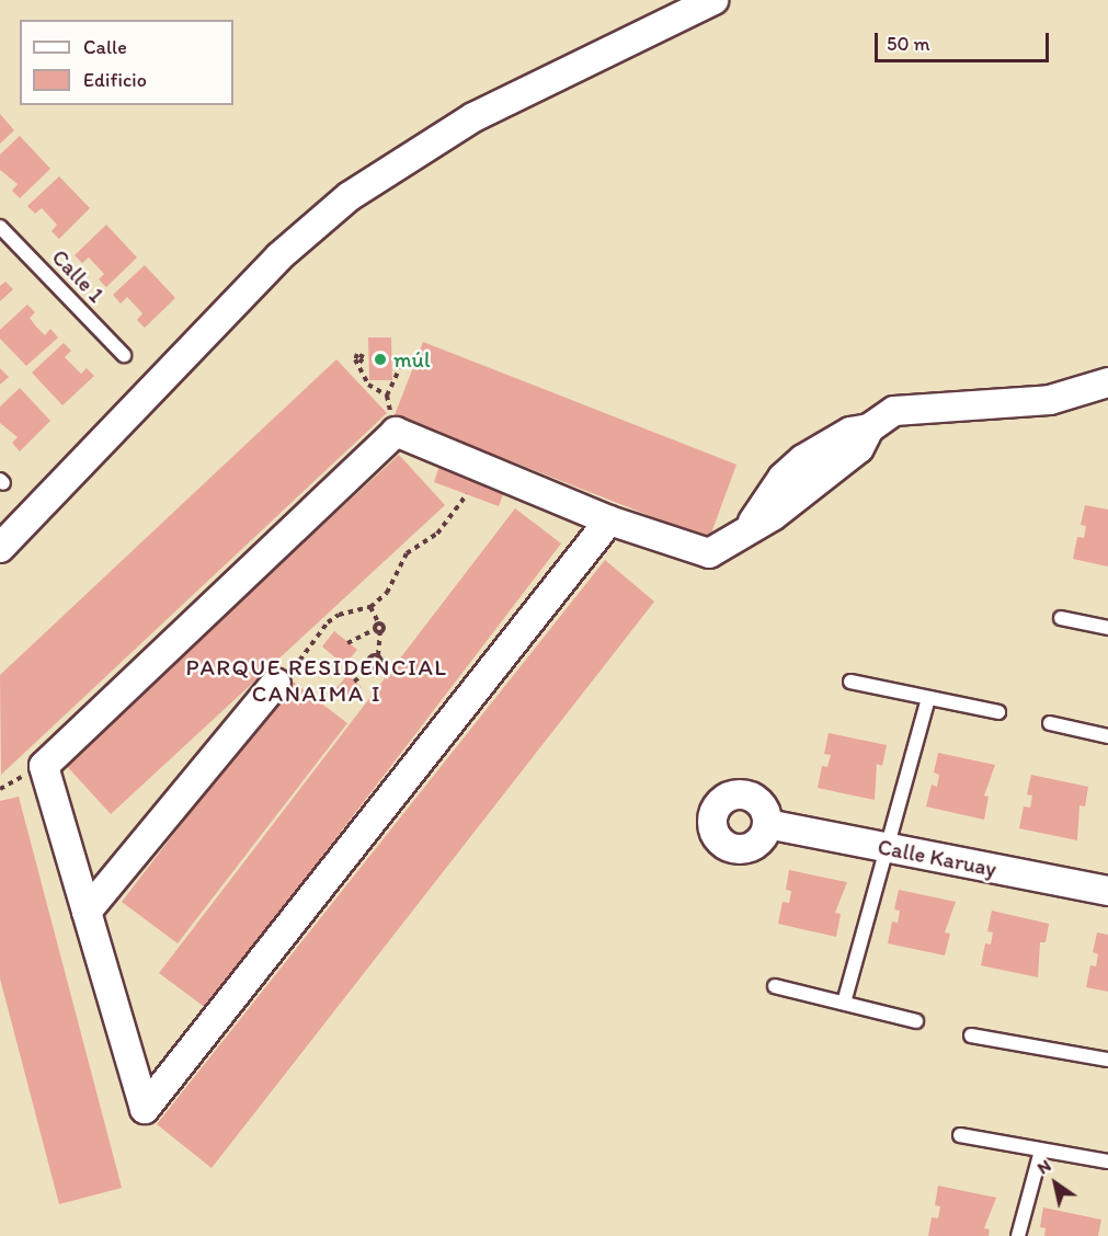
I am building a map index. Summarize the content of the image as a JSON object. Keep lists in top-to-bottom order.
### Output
{
  "streets": {
    "street": ["Calle Karuay"],
    "lane": ["Calle 1"]
  },
  "districts": ["PARQUE RESIDENCIAL CANAIMA I"],
  "places": ["múl"],
  "legend": ["Calle", "Edificio"],
  "scale_bar": "50 m",
  "north": "top left"
}
